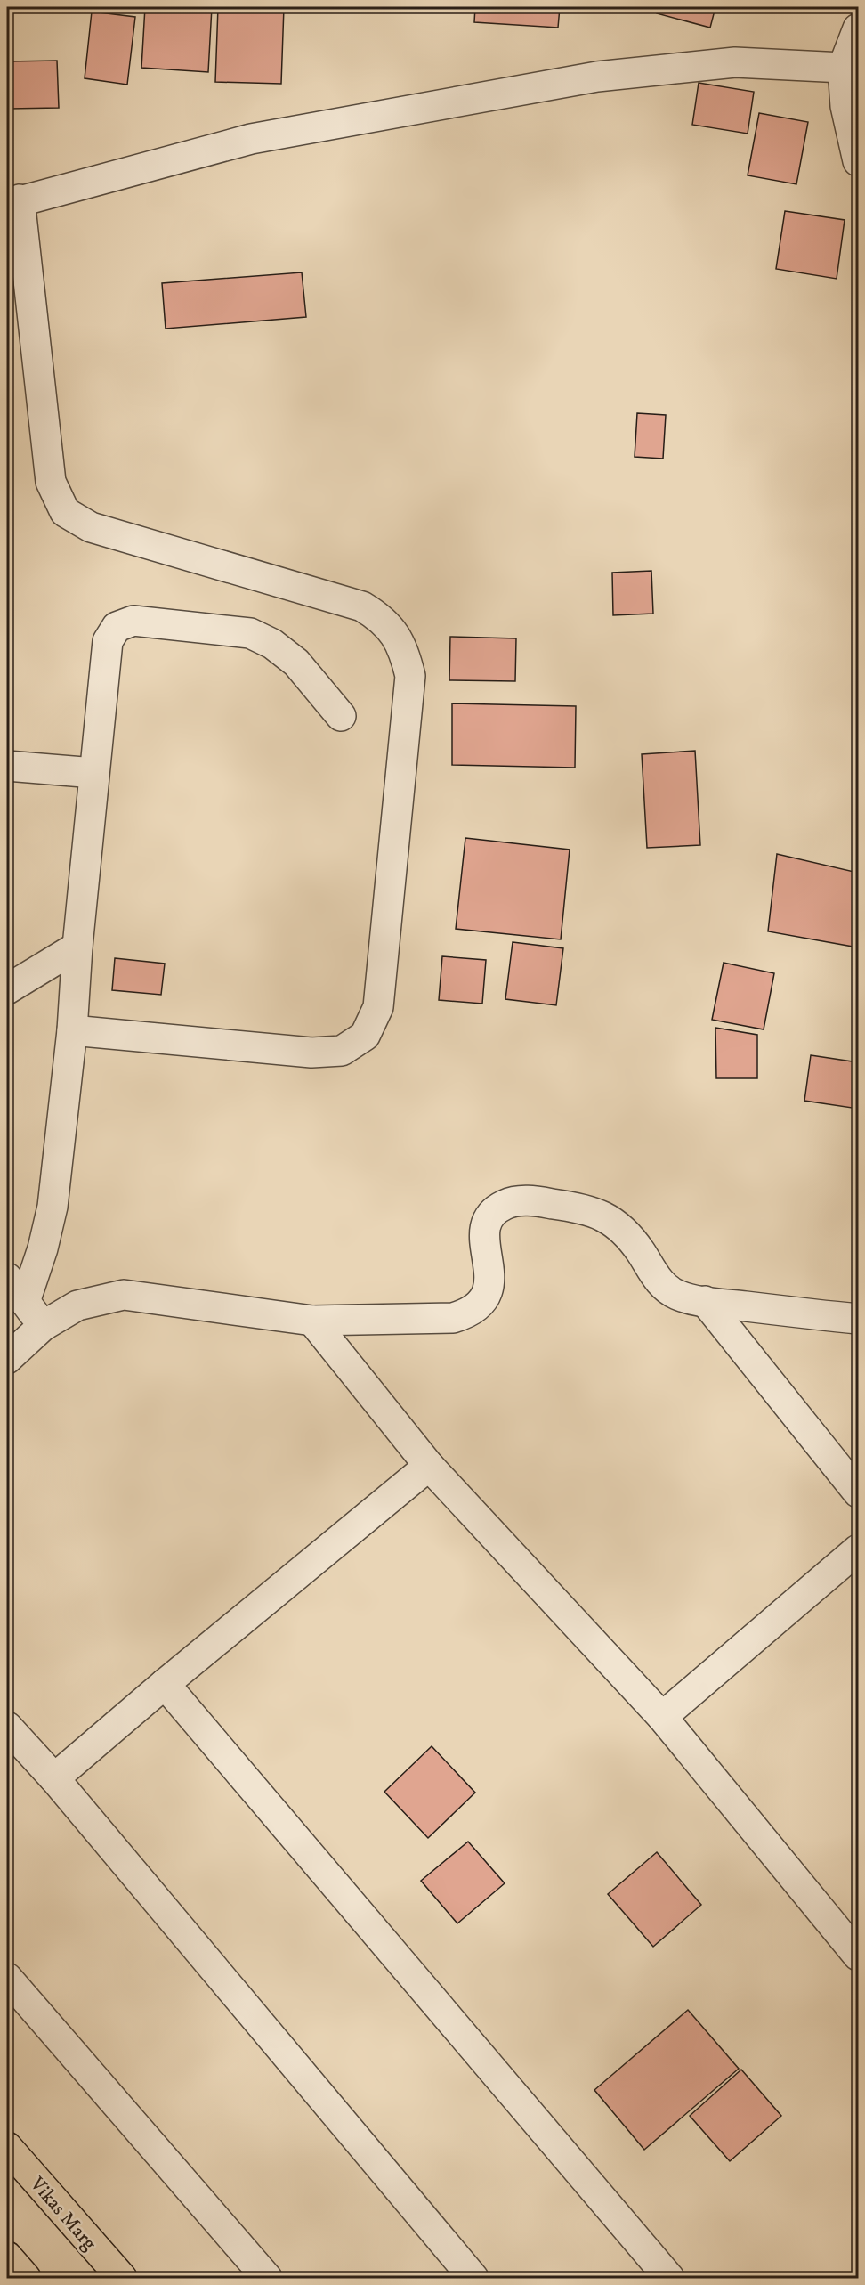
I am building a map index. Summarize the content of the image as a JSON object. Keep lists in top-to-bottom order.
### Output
{
  "streets": {
    "main road": ["Vikas Marg"]
  }
}
